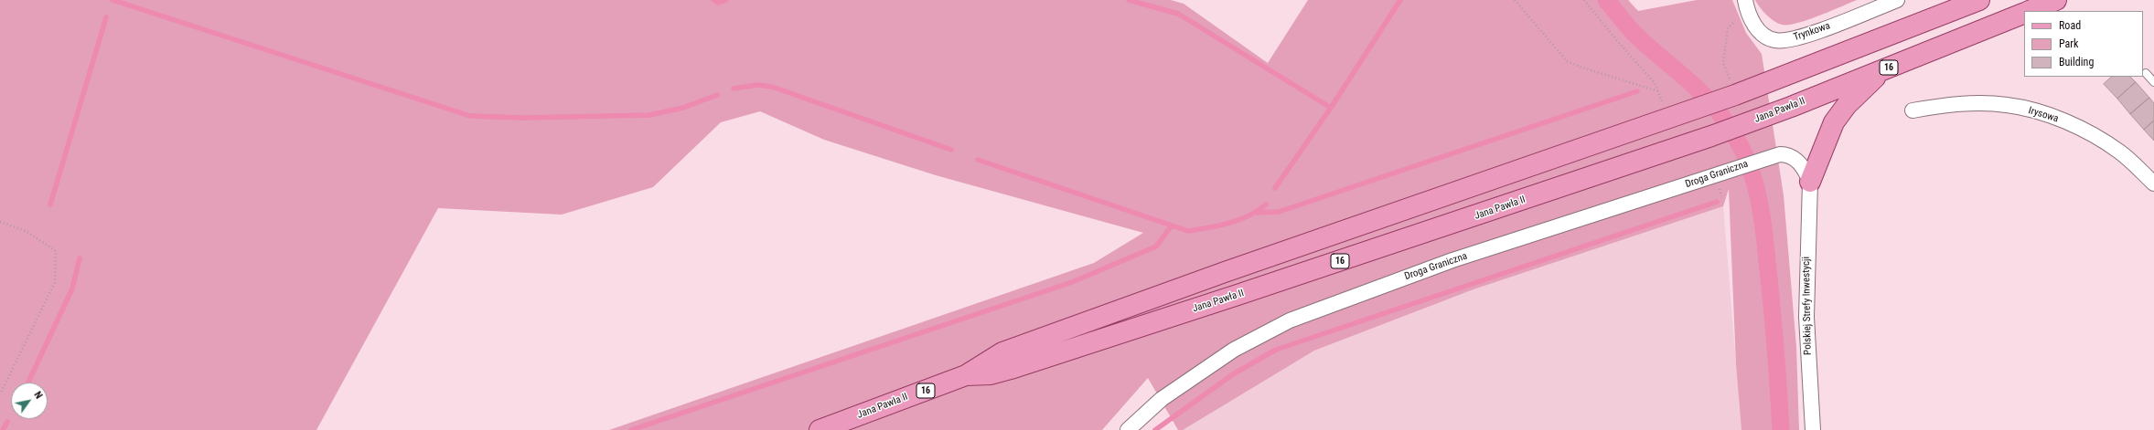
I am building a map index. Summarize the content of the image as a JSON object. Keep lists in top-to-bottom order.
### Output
{
  "streets": {
    "main road": ["16", "Jana Pawła II"],
    "street": [
      "Trynkowa",
      "Irysowa",
      "Droga Graniczna",
      "Polskiej Strefy Inwestycji"
    ]
  },
  "crossings": [
    ["Droga Graniczna", "Polskiej Strefy Inwestycji"]
  ],
  "legend": ["Road", "Park", "Building"],
  "north": "top right"
}
